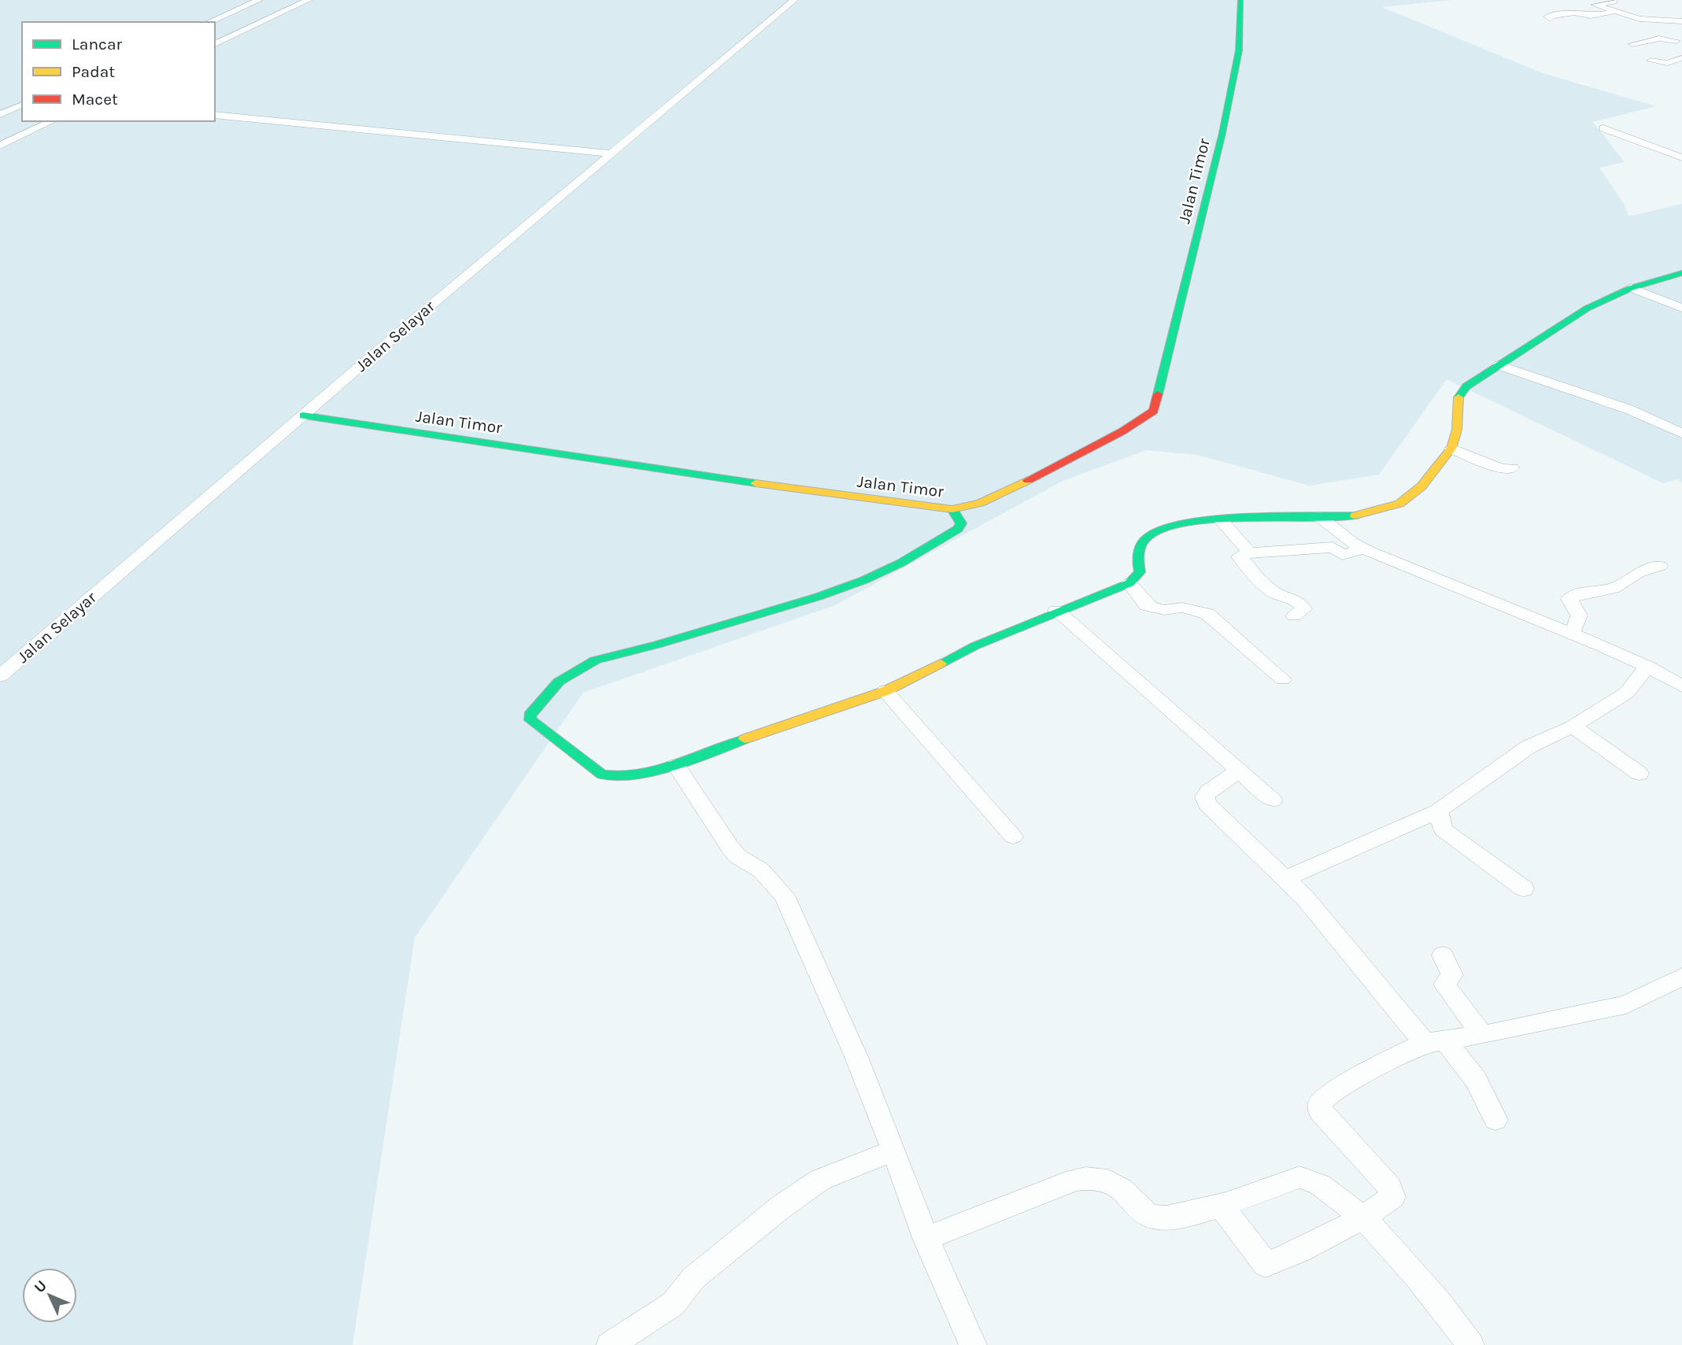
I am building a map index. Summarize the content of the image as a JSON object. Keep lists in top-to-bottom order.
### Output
{
  "streets": {
    "street": ["Jalan Timor", "Jalan Selayar"]
  },
  "crossings": [
    ["Jalan Timor", "Jalan Selayar"]
  ],
  "legend": ["Lancar", "Padat", "Macet"],
  "north": "top left"
}
